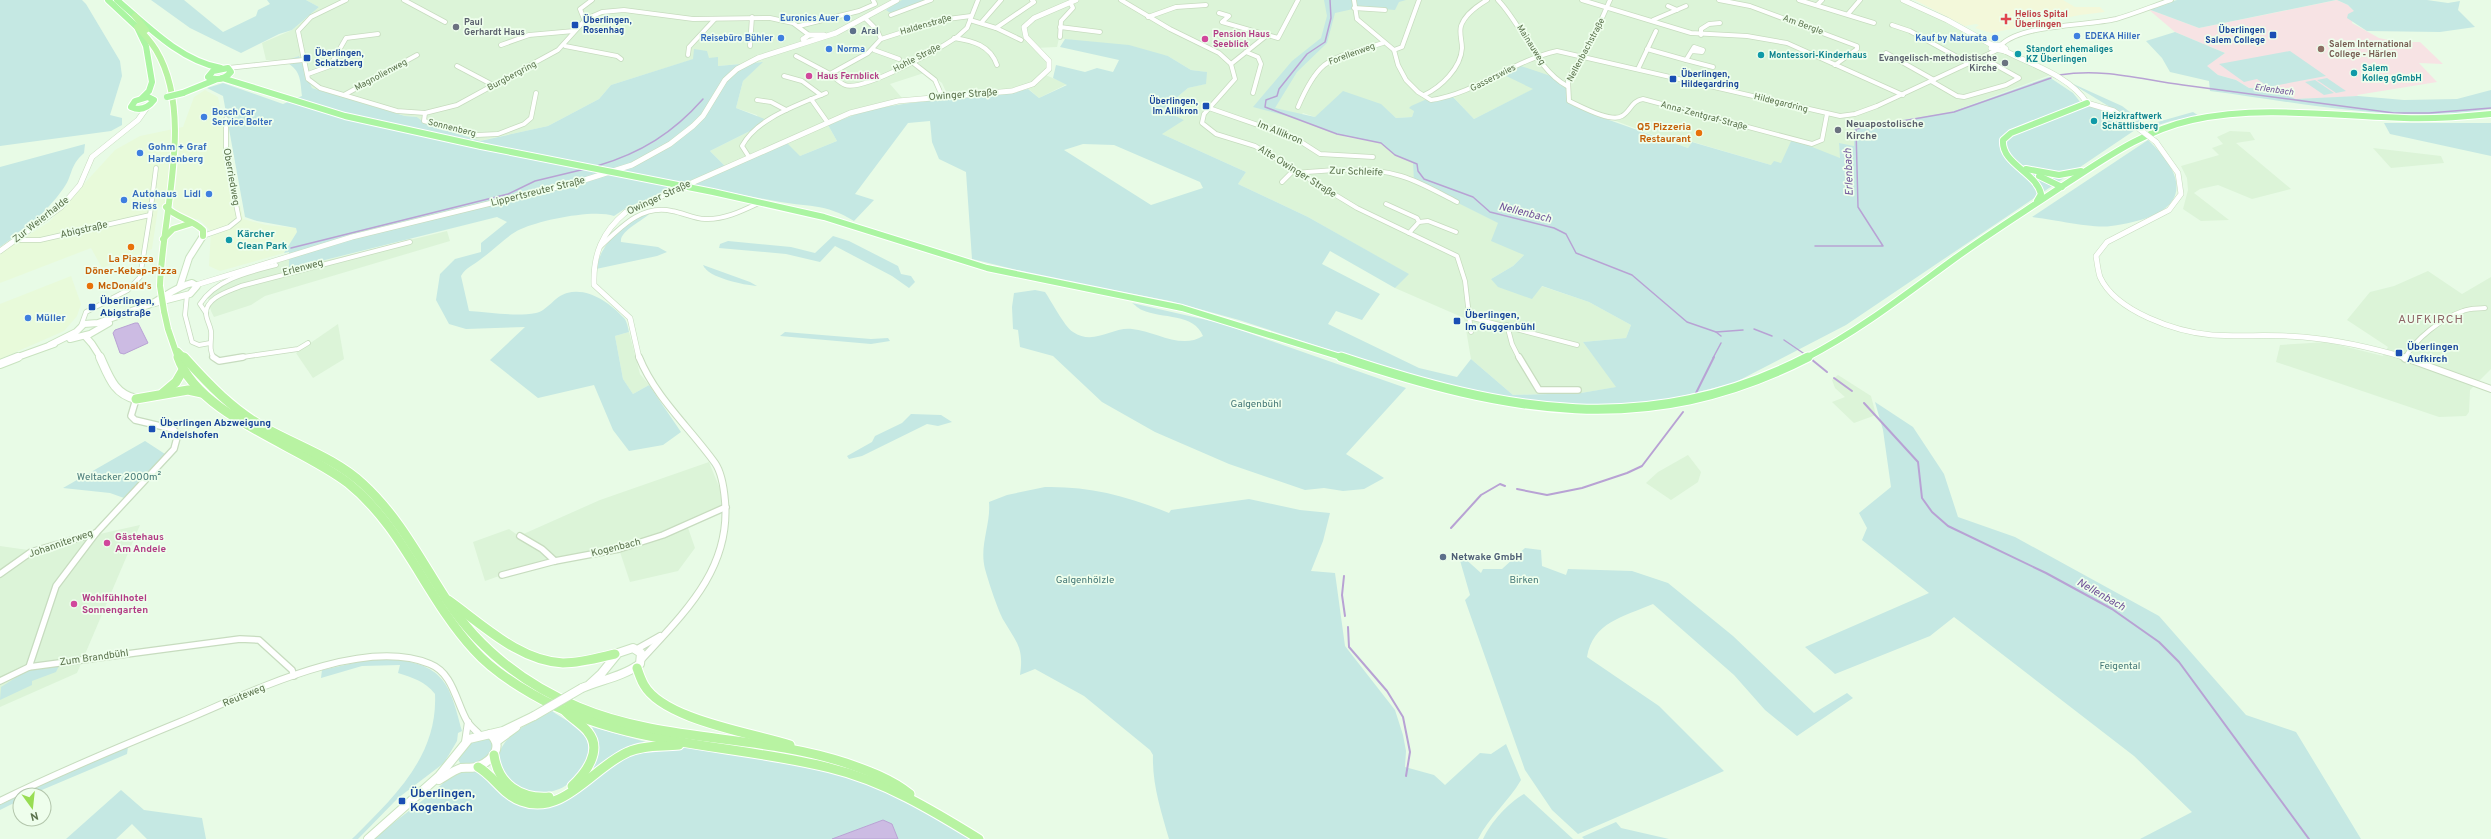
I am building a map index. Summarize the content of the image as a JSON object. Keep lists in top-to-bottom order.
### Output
{
  "streets": {
    "street": [
      "Haldenstraße",
      "Am Bergle",
      "Mainauweg",
      "Nellenbachstraße",
      "Forellenweg",
      "Hohle Straße",
      "Magnolienweg",
      "Burgbergring",
      "Gasserswies",
      "Owinger Straße",
      "Hildegardring",
      "Anna-Zentgraf-Straße",
      "Sonnenberg",
      "Im Allikron",
      "Alte Owinger Straße",
      "Zur Schleife",
      "Oberriedweg",
      "Lippertsreuter Straße",
      "Zur Weierhalde",
      "Abigstraße",
      "Erlenweg",
      "Johanniterweg",
      "Kogenbach",
      "Zum Brandbühl",
      "Reuteweg"
    ]
  },
  "crossings": [
    ["Haldenstraße", "Hohle Straße"],
    ["Mainauweg", "Nellenbachstraße"],
    ["Mainauweg", "Gasserswies"],
    ["Nellenbachstraße", "Hildegardring"],
    ["Nellenbachstraße", "Anna-Zentgraf-Straße"],
    ["Magnolienweg", "Burgbergring"],
    ["Burgbergring", "Sonnenberg"],
    ["Gasserswies", "Hildegardring"],
    ["Owinger Straße", "Kogenbach"],
    ["Hildegardring", "Anna-Zentgraf-Straße"],
    ["Im Allikron", "Alte Owinger Straße"],
    ["Alte Owinger Straße", "Zur Schleife"],
    ["Zur Weierhalde", "Abigstraße"],
    ["Zum Brandbühl", "Reuteweg"]
  ],
  "districts": ["AUFKIRCH"],
  "water": ["Erlenbach", "Nellenbach"],
  "parks": [
    "Galgenbühl",
    "Weltacker 2000m²",
    "Galgenhölzle",
    "Birken",
    "Feigental"
  ],
  "places": {
    "other": [
      "Euronics Auer",
      "Paul Gerhardt Haus",
      "Aral",
      "EDEKA Hiller",
      "Reisebüro Bühler",
      "Kauf by Naturata",
      "Pension Haus Seeblick",
      "Norma",
      "Salem International College - Härlen",
      "Standort ehemaliges KZ Überlingen",
      "Montessori-Kinderhaus",
      "Evangelisch-methodistische Kirche",
      "Salem Kolleg gGmbH",
      "Haus Fernblick",
      "Bosch Car Service Bolter",
      "Heizkraftwerk Schättlisberg",
      "Neuapostolische Kirche",
      "Q5 Pizzeria Restaurant",
      "Gohm + Graf Hardenberg",
      "Lidl",
      "Autohaus Riess",
      "Kärcher Clean Park",
      "La Piazza Döner-Kebap-Pizza",
      "McDonald's",
      "Müller",
      "Gästehaus Am Andele",
      "Netwake GmbH",
      "Wohlfühlhotel Sonnengarten"
    ],
    "health": ["Helios Spital Überlingen"],
    "transit": [
      "Überlingen, Rosenhag",
      "Überlingen Salem College",
      "Überlingen, Schatzberg",
      "Überlingen, Hildegardring",
      "Überlingen, Im Allikron",
      "Überlingen, Abigstraße",
      "Überlingen, Im Guggenbühl",
      "Überlingen Aufkirch",
      "Überlingen Abzweigung Andelshofen",
      "Überlingen, Kogenbach"
    ]
  },
  "north": "bottom"
}
